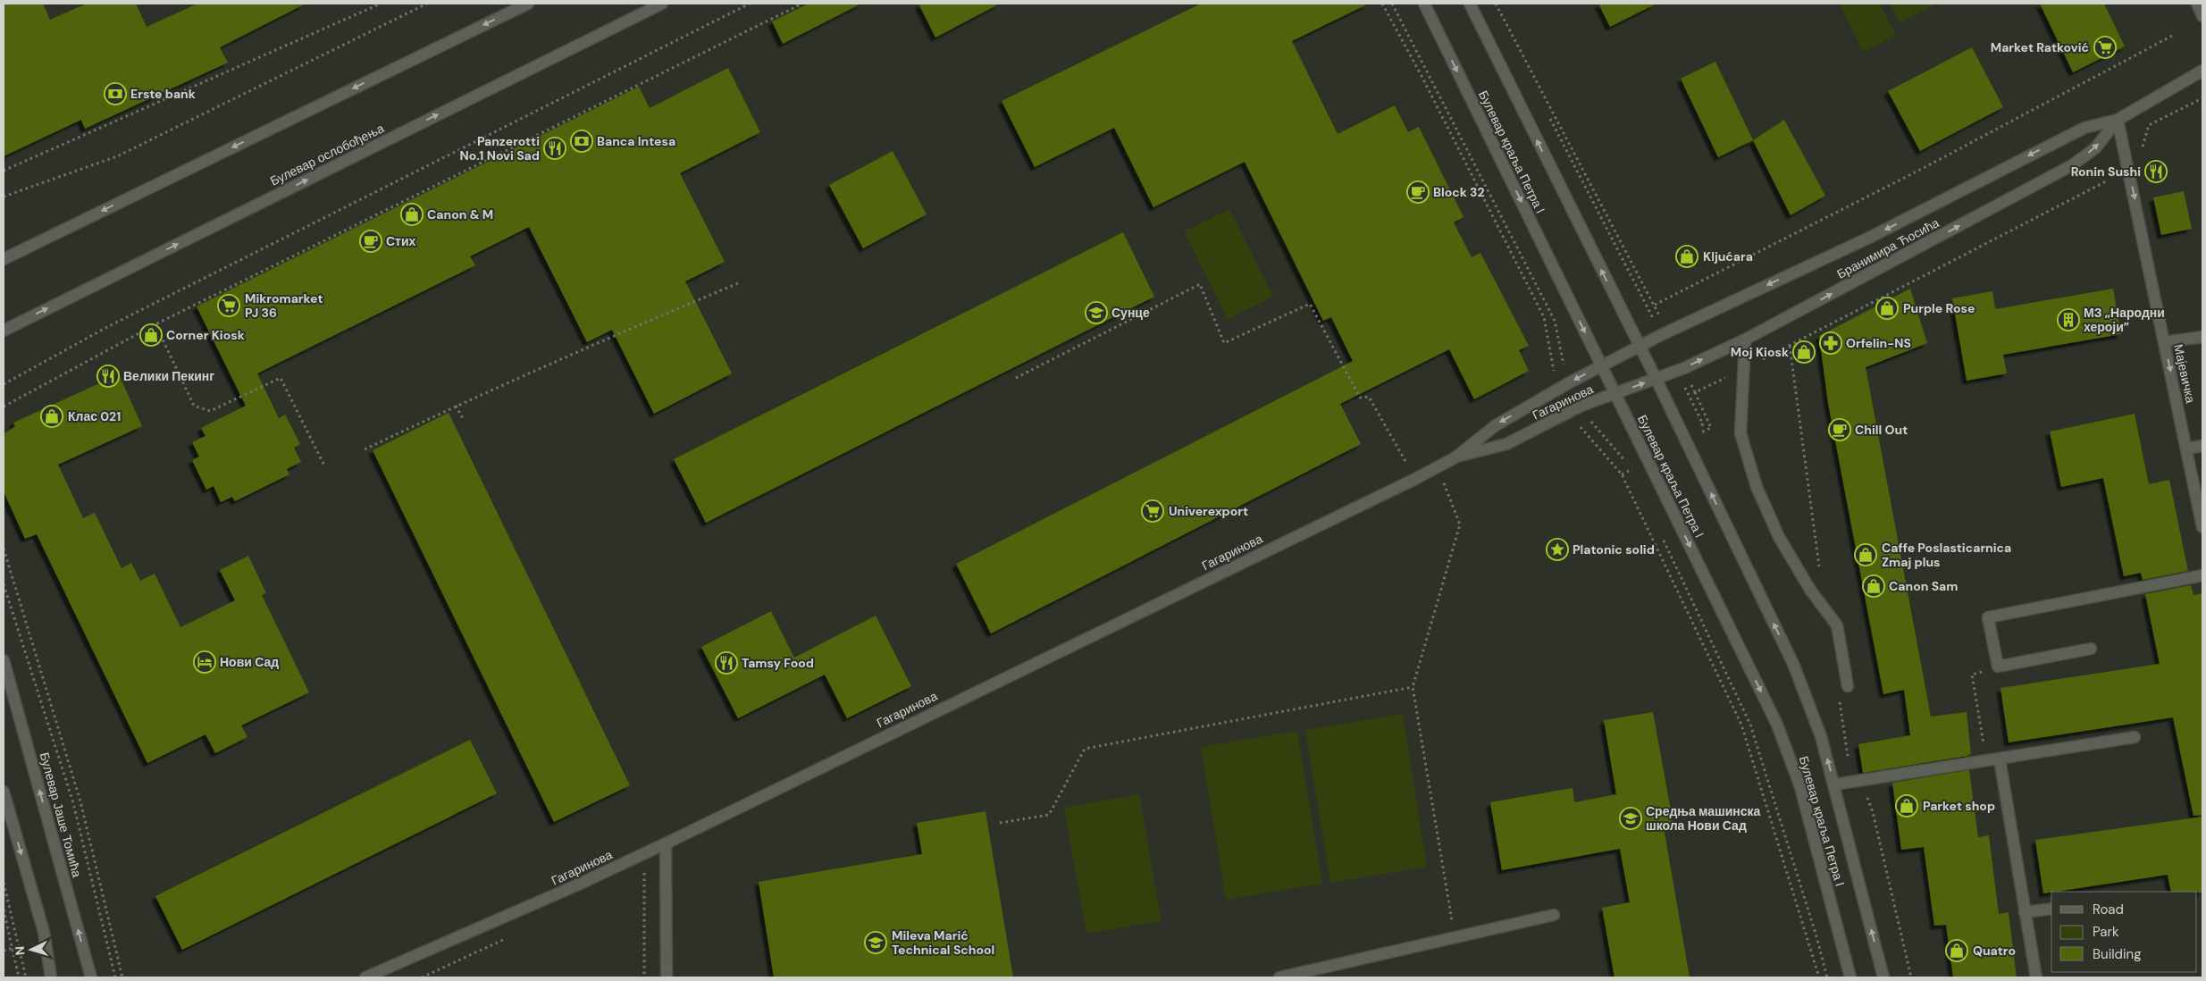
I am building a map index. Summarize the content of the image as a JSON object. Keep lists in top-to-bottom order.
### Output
{
  "streets": {
    "street": [
      "Булевар краља Петра I",
      "Булевар ослобођења",
      "Бранимира Ћосића",
      "Мајевичка",
      "Гагаринова",
      "Булевар Јаше Томића"
    ]
  },
  "crossings": [
    ["Булевар краља Петра I", "Бранимира Ћосића"],
    ["Булевар краља Петра I", "Гагаринова"],
    ["Бранимира Ћосића", "Мајевичка"],
    ["Бранимира Ћосића", "Гагаринова"]
  ],
  "one_way": ["Мајевичка"],
  "places": {
    "supermarket": ["Market Ratković", "Mikromarket PJ 36", "Univerexport"],
    "bank": ["Erste bank", "Banca Intesa"],
    "restaurant": [
      "Panzerotti No.1 Novi Sad",
      "Ronin Sushi",
      "Велики Пекинг",
      "Tamsy Food"
    ],
    "cafe": ["Block 32", "Стих", "Chill Out"],
    "shop": [
      "Canon & M",
      "Kljućara",
      "Purple Rose",
      "Corner Kiosk",
      "Moj Kiosk",
      "Клас 021",
      "Caffe Poslasticarnica Zmaj plus",
      "Canon Sam",
      "Parket shop",
      "Quatro"
    ],
    "school or university": ["Сунце", "Средња машинска школа Нови Сад", "Mileva Marić Technical School"],
    "building": ["МЗ „Народни хероји”"],
    "pharmacy": ["Orfelin-NS"],
    "place": ["Platonic solid"],
    "hotel": ["Нови Сад"]
  },
  "legend": ["Road", "Park", "Building"],
  "north": "left"
}
